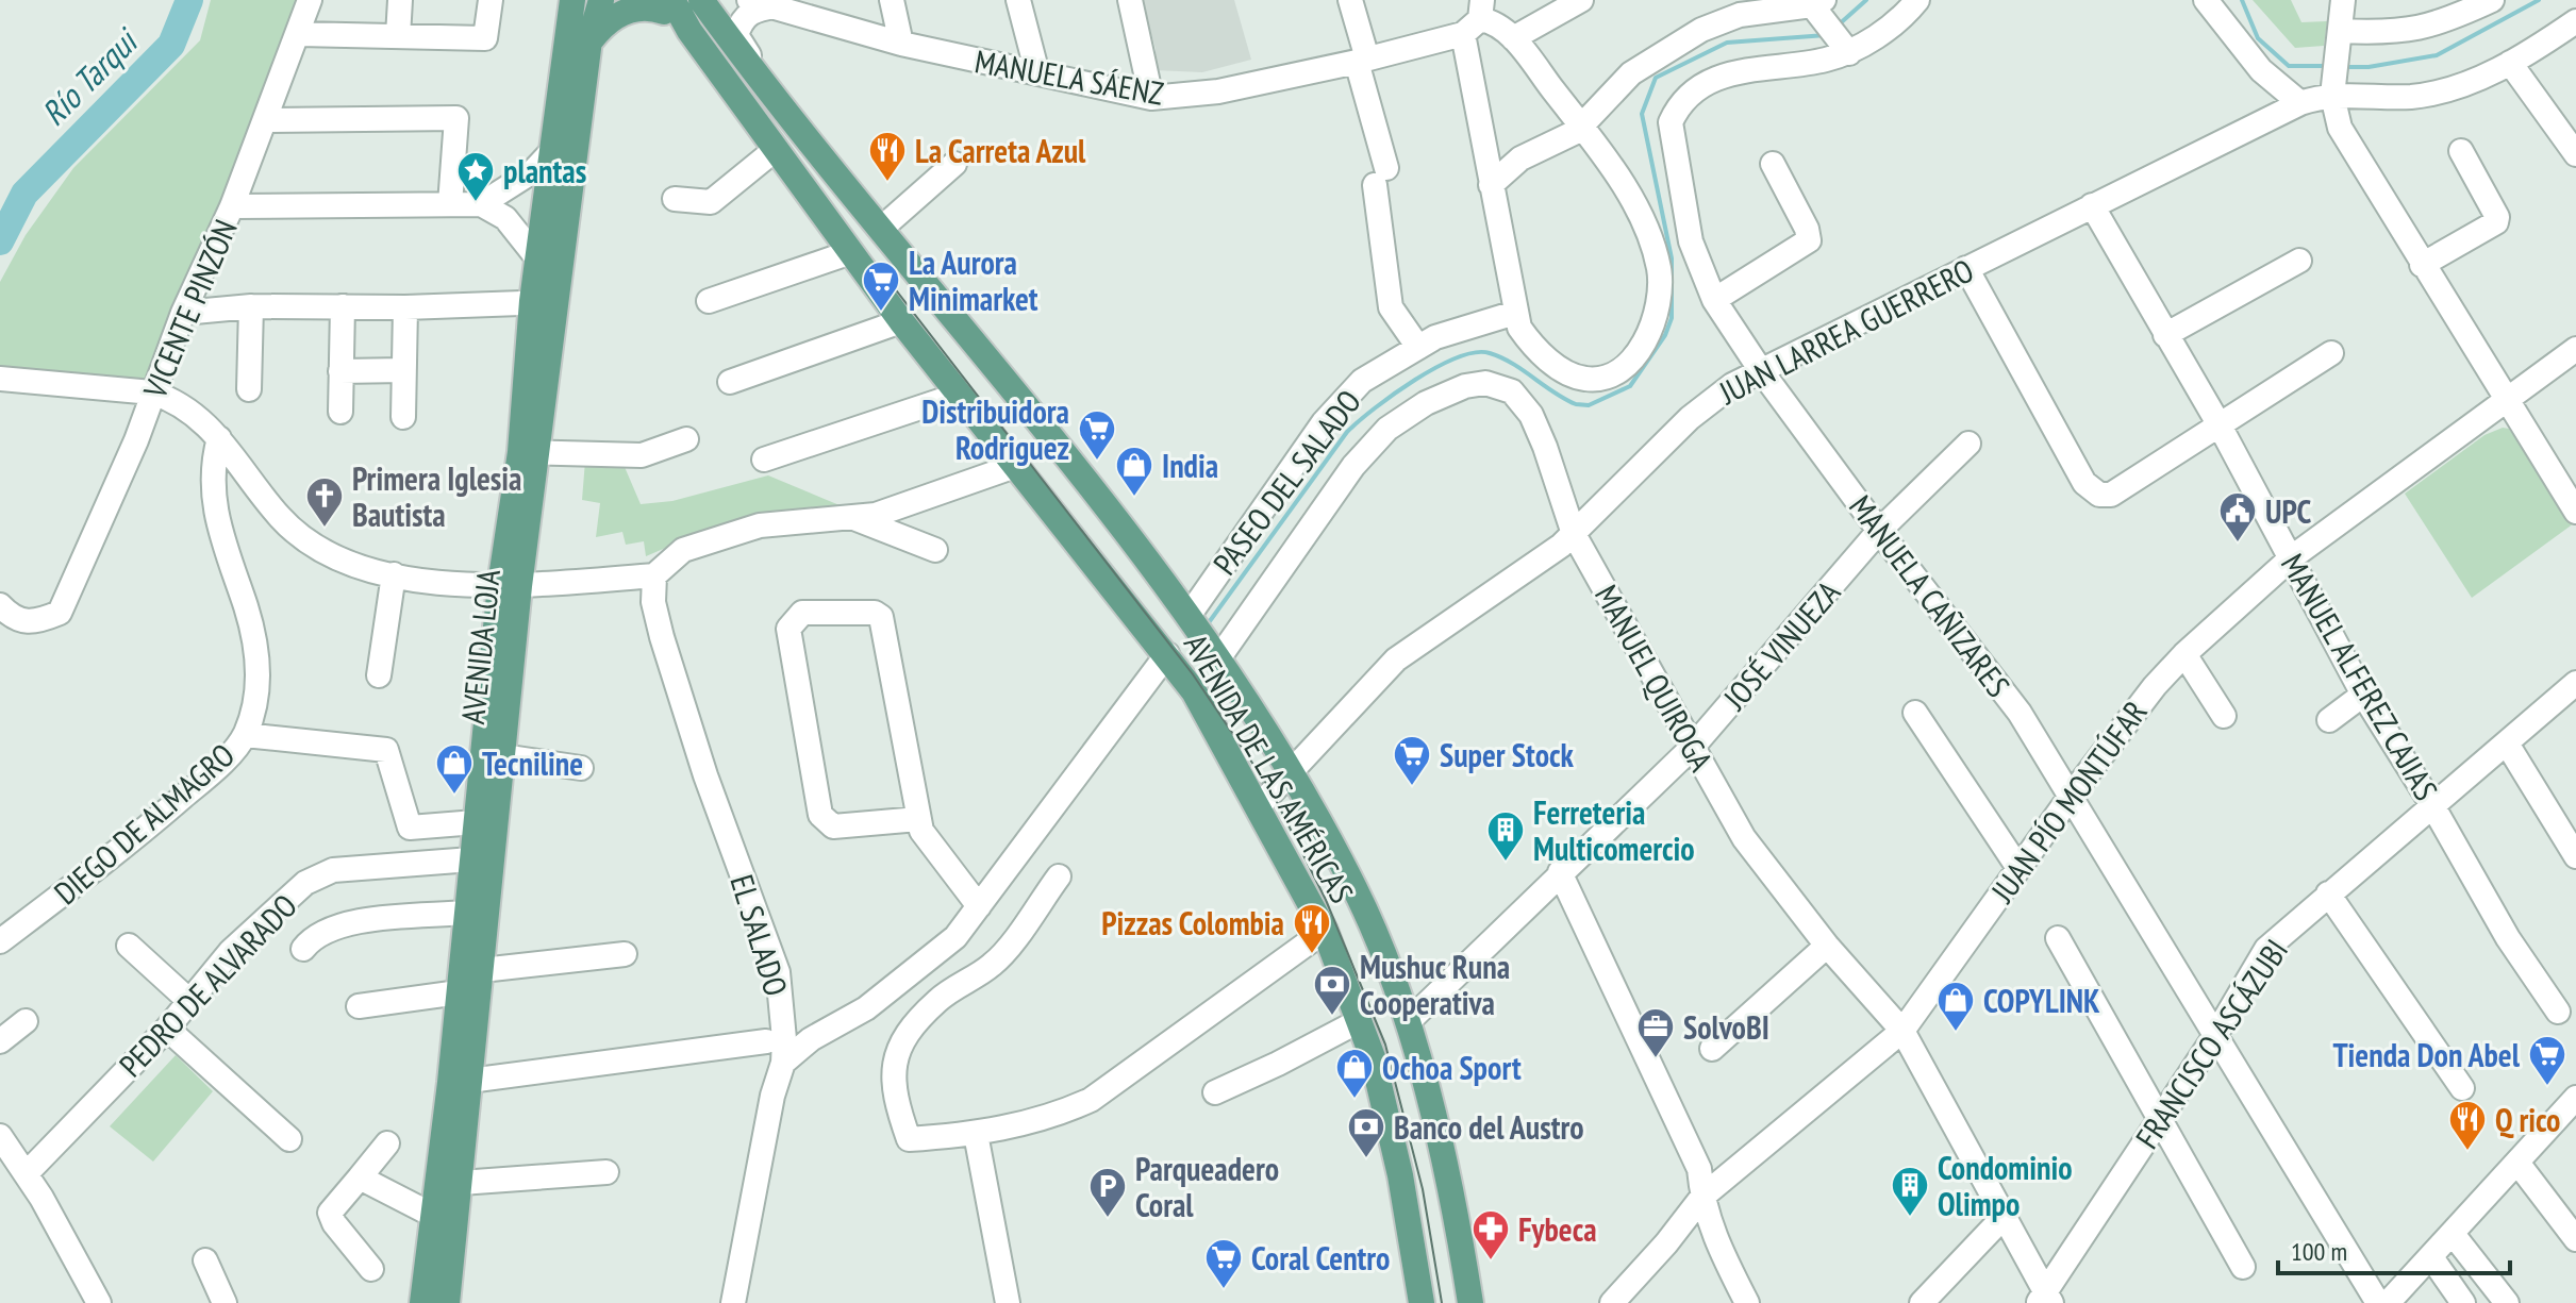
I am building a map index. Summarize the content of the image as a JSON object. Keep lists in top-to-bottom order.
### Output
{
  "streets": {
    "main road": ["AVENIDA LOJA", "AVENIDA DE LAS AMÉRICAS"],
    "street": [
      "MANUELA SÁENZ",
      "VICENTE PINZÓN",
      "JUAN LARREA GUERRERO",
      "PASEO DEL SALADO",
      "MANUELA CAÑIZARES",
      "JOSÉ VINUEZA",
      "MANUEL ALFEREZ CAJIAS",
      "MANUEL QUIROGA",
      "JUAN PÍO MONTÚFAR",
      "DIEGO DE ALMAGRO",
      "EL SALADO",
      "PEDRO DE ALVARADO",
      "FRANCISCO ASCÁZUBI"
    ]
  },
  "crossings": [
    ["JUAN LARREA GUERRERO", "MANUELA CAÑIZARES"],
    ["JUAN LARREA GUERRERO", "MANUEL ALFEREZ CAJIAS"],
    ["JUAN LARREA GUERRERO", "MANUEL QUIROGA"],
    ["JUAN LARREA GUERRERO", "AVENIDA DE LAS AMÉRICAS"],
    ["PASEO DEL SALADO", "AVENIDA DE LAS AMÉRICAS"],
    ["MANUELA CAÑIZARES", "JOSÉ VINUEZA"],
    ["MANUELA CAÑIZARES", "JUAN PÍO MONTÚFAR"],
    ["MANUELA CAÑIZARES", "FRANCISCO ASCÁZUBI"],
    ["JOSÉ VINUEZA", "MANUEL QUIROGA"],
    ["JOSÉ VINUEZA", "AVENIDA DE LAS AMÉRICAS"],
    ["AVENIDA LOJA", "PEDRO DE ALVARADO"],
    ["MANUEL ALFEREZ CAJIAS", "JUAN PÍO MONTÚFAR"],
    ["MANUEL ALFEREZ CAJIAS", "FRANCISCO ASCÁZUBI"],
    ["MANUEL QUIROGA", "AVENIDA DE LAS AMÉRICAS"],
    ["MANUEL QUIROGA", "JUAN PÍO MONTÚFAR"],
    ["MANUEL QUIROGA", "FRANCISCO ASCÁZUBI"]
  ],
  "water": ["Río Tarqui"],
  "places": {
    "restaurant": ["La Carreta Azul", "Pizzas Colombia", "Q rico"],
    "place": ["plantas"],
    "supermarket": [
      "La Aurora Minimarket",
      "Distribuidora Rodriguez",
      "Super Stock",
      "Tienda Don Abel",
      "Coral Centro"
    ],
    "shop": [
      "India",
      "Tecniline",
      "COPYLINK",
      "Ochoa Sport"
    ],
    "church": ["Primera Iglesia Bautista"],
    "public building": ["UPC"],
    "building": ["Ferreteria Multicomercio", "Condominio Olimpo"],
    "bank": ["Mushuc Runa Cooperativa", "Banco del Austro"],
    "office": ["SolvoBI"],
    "parking": ["Parqueadero Coral"],
    "pharmacy": ["Fybeca"]
  },
  "scale_bar": "100 m"
}
